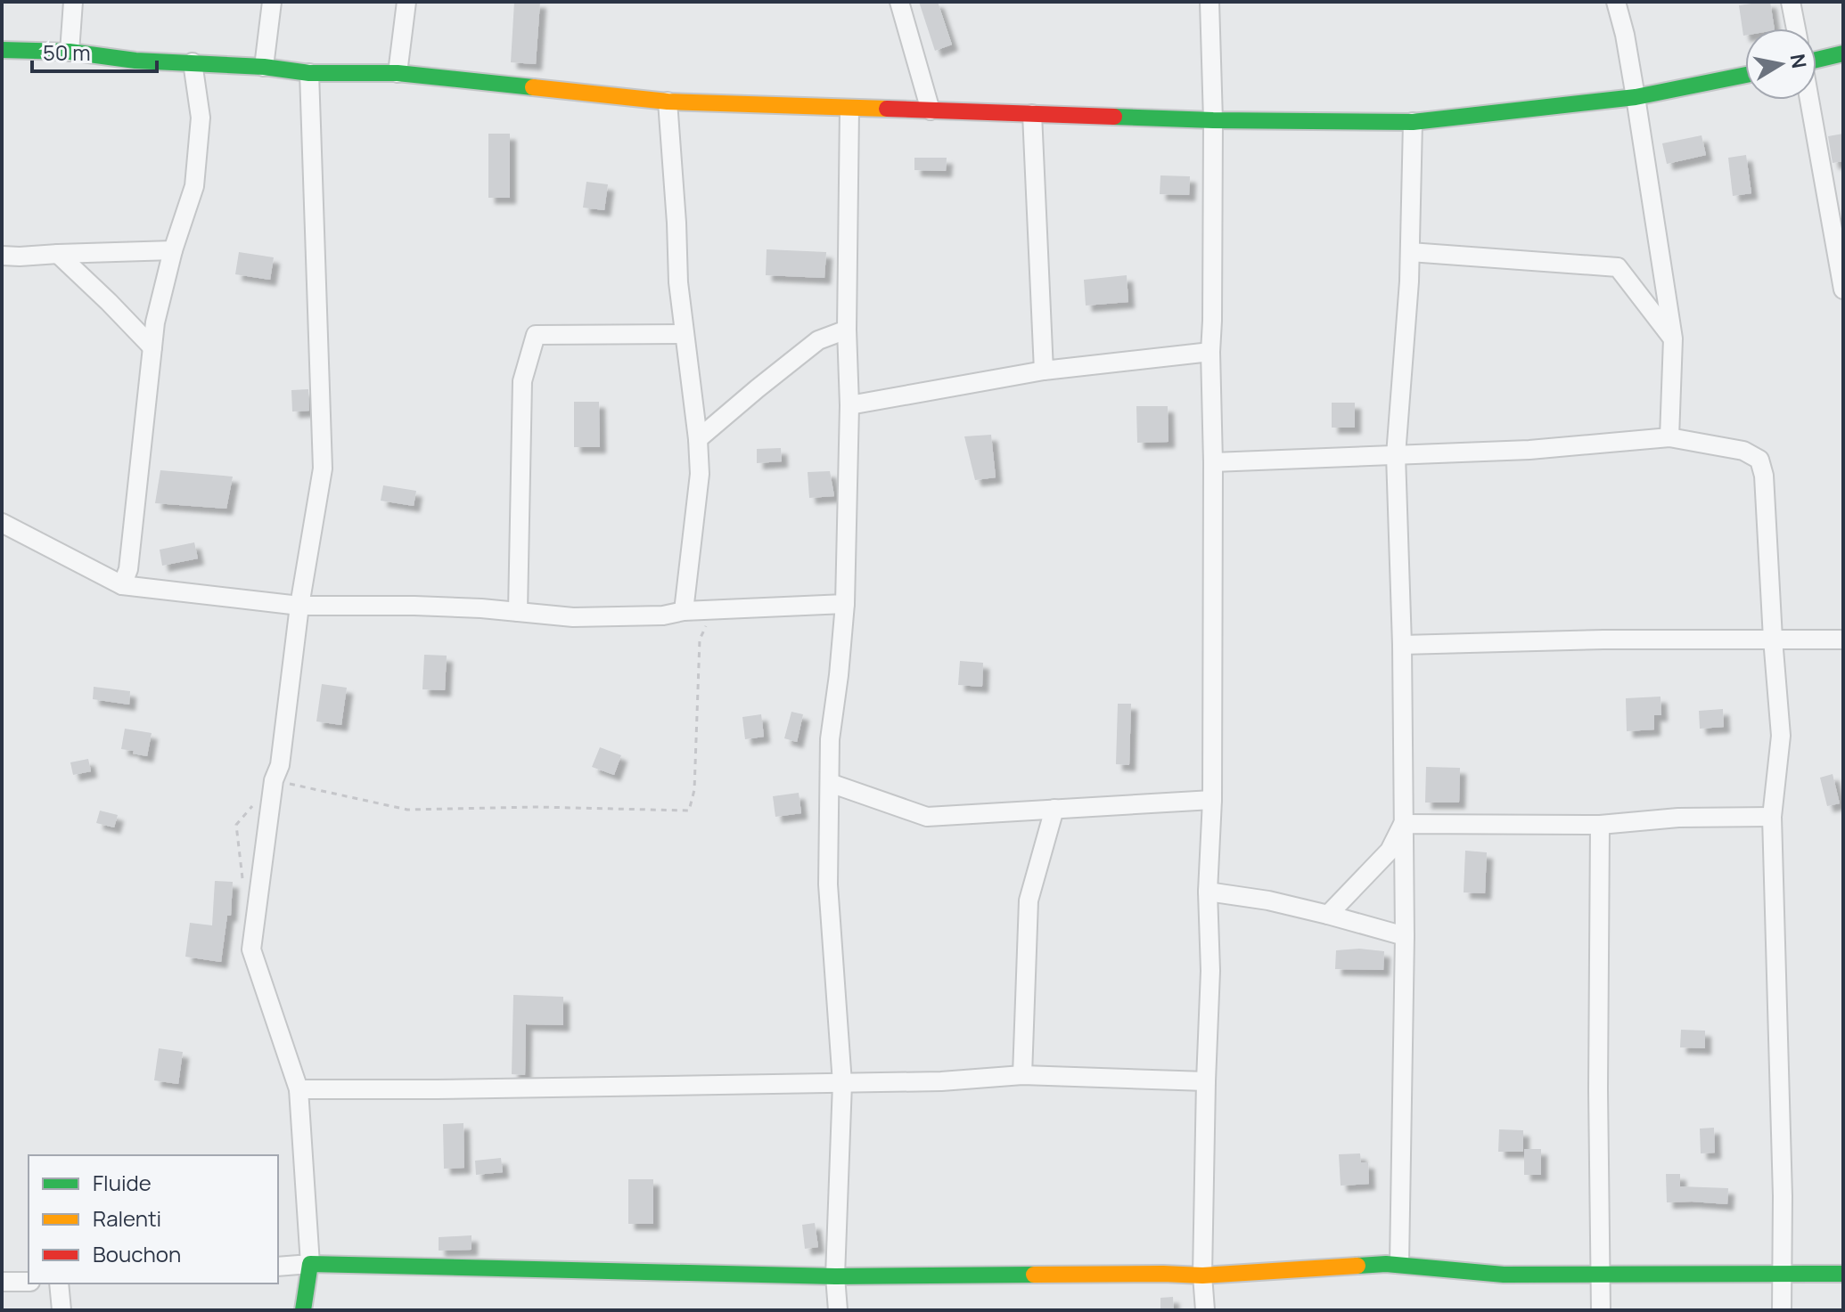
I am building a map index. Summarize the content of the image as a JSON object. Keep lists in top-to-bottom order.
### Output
{
  "legend": ["Fluide", "Ralenti", "Bouchon"],
  "scale_bar": "50 m",
  "north": "right"
}
